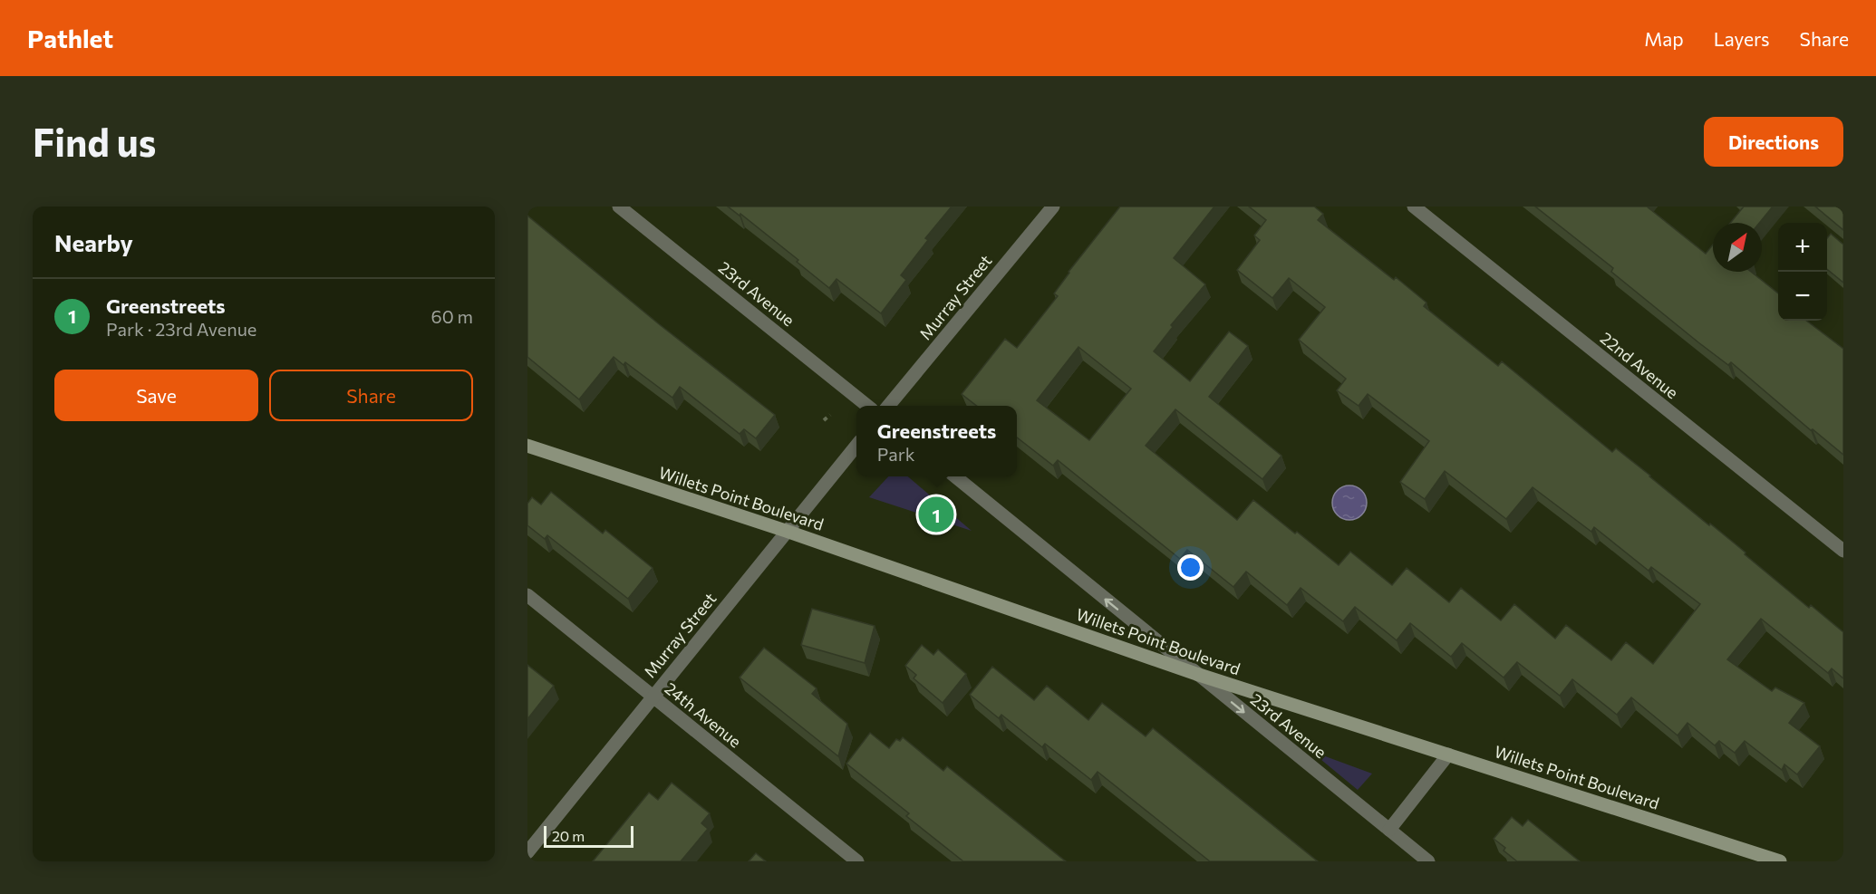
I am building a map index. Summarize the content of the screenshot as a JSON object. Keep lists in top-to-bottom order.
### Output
{
  "streets": {
    "street": [
      "23rd Avenue",
      "Murray Street",
      "22nd Avenue",
      "Willets Point Boulevard",
      "24th Avenue"
    ]
  },
  "crossings": [
    ["23rd Avenue", "Willets Point Boulevard"],
    ["Murray Street", "Willets Point Boulevard"],
    ["Murray Street", "24th Avenue"]
  ],
  "scale_bar": "20 m",
  "north": "top right",
  "page": {
    "header": "Pathlet",
    "nav": ["Map", "Layers", "Share"],
    "buttons": [
      "Directions",
      ["Save", "Share"]
    ],
    "title": "Find us",
    "heading": "Nearby",
    "map_buttons": ["+", "−"],
    "list": [
      {
        "mark": "1",
        "name": "Greenstreets",
        "note": "Park · 23rd Avenue",
        "value": "60 m"
      }
    ],
    "popup": ["Greenstreets", "Park"],
    "pins": "1",
    "scale": "20 m"
  }
}
